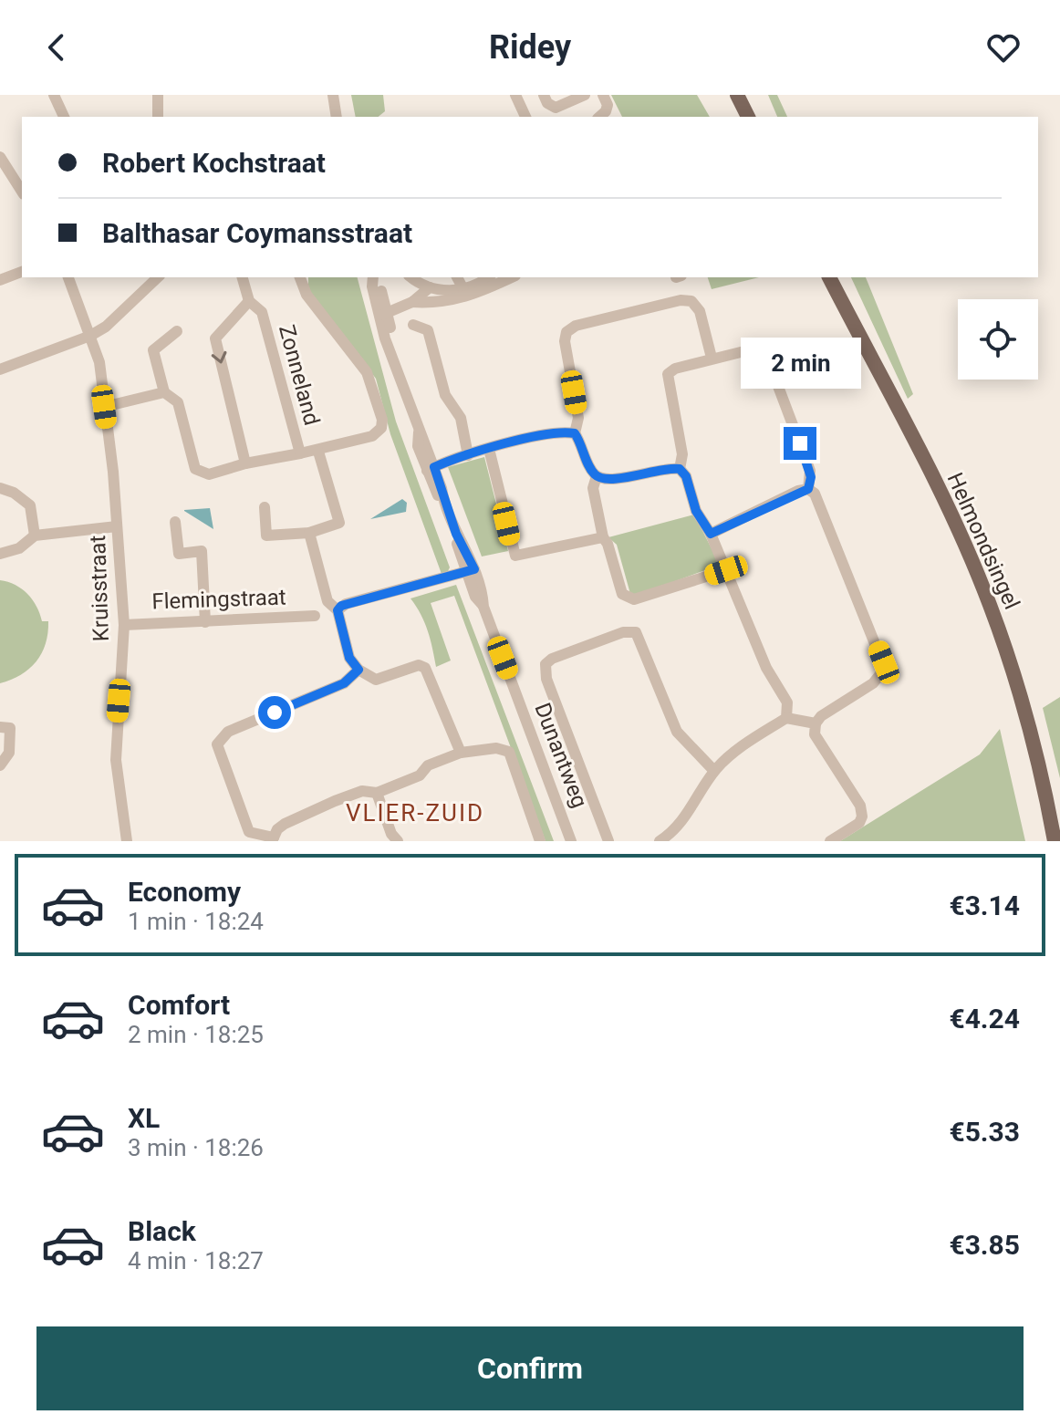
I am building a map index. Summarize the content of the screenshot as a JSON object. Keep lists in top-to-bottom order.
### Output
{
  "streets": {
    "main road": ["Helmondsingel"],
    "street": [
      "Zonneland",
      "Kruisstraat",
      "Flemingstraat",
      "Dunantweg"
    ]
  },
  "crossings": [
    ["Kruisstraat", "Flemingstraat"]
  ],
  "districts": ["VLIER-ZUID"],
  "page": {
    "header": "Ridey",
    "banner": ["Robert Kochstraat", "Balthasar Coymansstraat"],
    "bubble": "2 min",
    "list": [
      {
        "name": "Economy",
        "note": "1 min · 18:24",
        "value": "€3.14"
      },
      {
        "name": "Comfort",
        "note": "2 min · 18:25",
        "value": "€4.24"
      },
      {
        "name": "XL",
        "note": "3 min · 18:26",
        "value": "€5.33"
      },
      {
        "name": "Black",
        "note": "4 min · 18:27",
        "value": "€3.85"
      }
    ],
    "buttons": "Confirm"
  }
}
